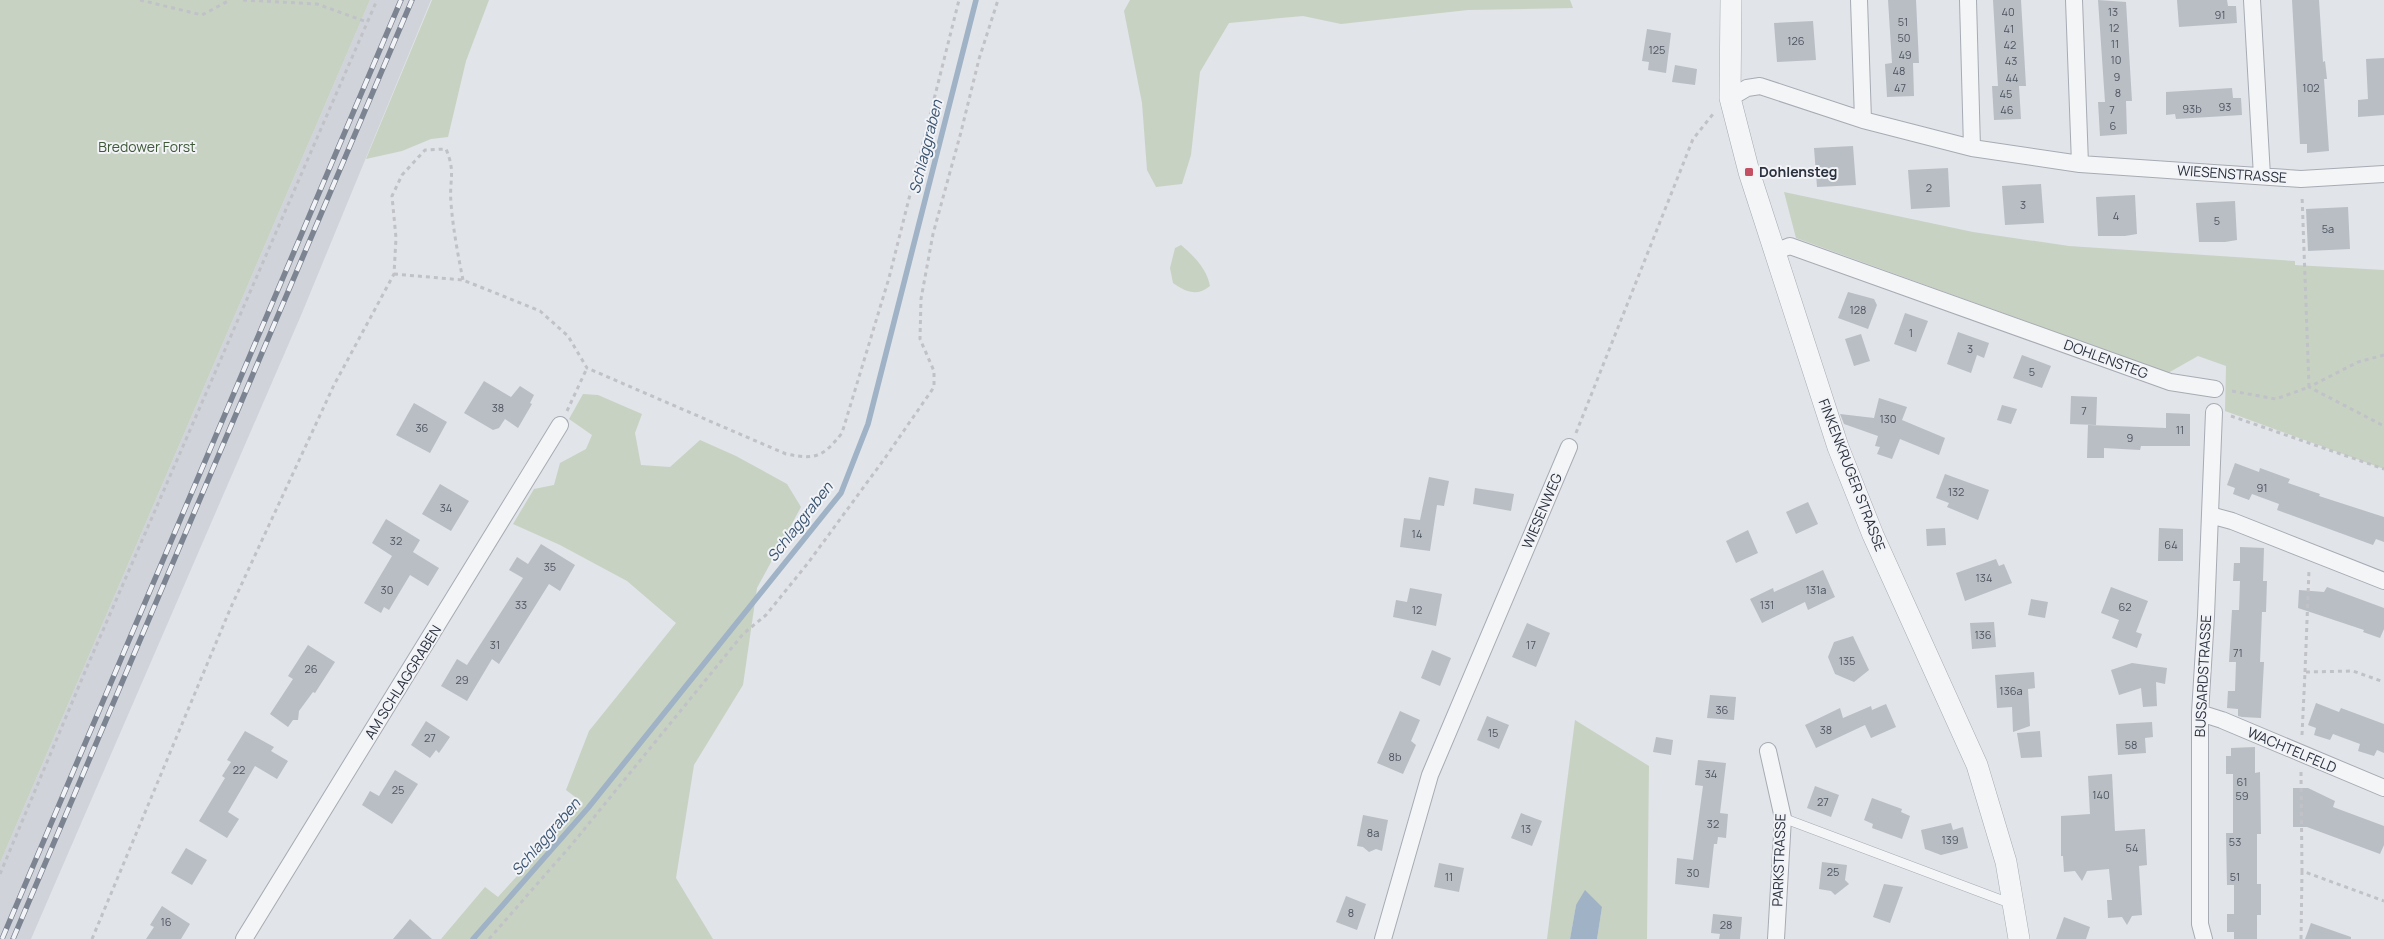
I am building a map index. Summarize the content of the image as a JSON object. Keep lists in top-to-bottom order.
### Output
{
  "streets": {
    "street": [
      "WIESENSTRASSE",
      "DOHLENSTEG",
      "FINKENKRUGER STRASSE",
      "WIESENWEG",
      "BUSSARDSTRASSE",
      "AM SCHLAGGRABEN",
      "WACHTELFELD",
      "PARKSTRASSE"
    ]
  },
  "crossings": [
    ["WIESENSTRASSE", "FINKENKRUGER STRASSE"],
    ["DOHLENSTEG", "FINKENKRUGER STRASSE"],
    ["BUSSARDSTRASSE", "WACHTELFELD"]
  ],
  "water": ["Schlaggraben"],
  "parks": ["Bredower Forst"],
  "places": {
    "transit": ["Dohlensteg"]
  },
  "house_numbers": [
    "40",
    "13",
    "91",
    "51",
    "12",
    "41",
    "50",
    "126",
    "11",
    "42",
    "125",
    "49",
    "10",
    "43",
    "48",
    "9",
    "44",
    "47",
    "102",
    "8",
    "45",
    "93",
    "93b",
    "46",
    "7",
    "6",
    "2",
    "3",
    "4",
    "5",
    "5a",
    "128",
    "1",
    "3",
    "5",
    "38",
    "7",
    "130",
    "36",
    "11",
    "9",
    "91",
    "132",
    "34",
    "14",
    "32",
    "64",
    "35",
    "134",
    "30",
    "131a",
    "33",
    "131",
    "62",
    "12",
    "136",
    "31",
    "17",
    "71",
    "135",
    "26",
    "29",
    "136a",
    "36",
    "38",
    "15",
    "27",
    "58",
    "8b",
    "22",
    "34",
    "61",
    "25",
    "140",
    "59",
    "27",
    "32",
    "13",
    "8a",
    "139",
    "53",
    "54",
    "25",
    "30",
    "11",
    "51",
    "8",
    "16",
    "28"
  ]
}
